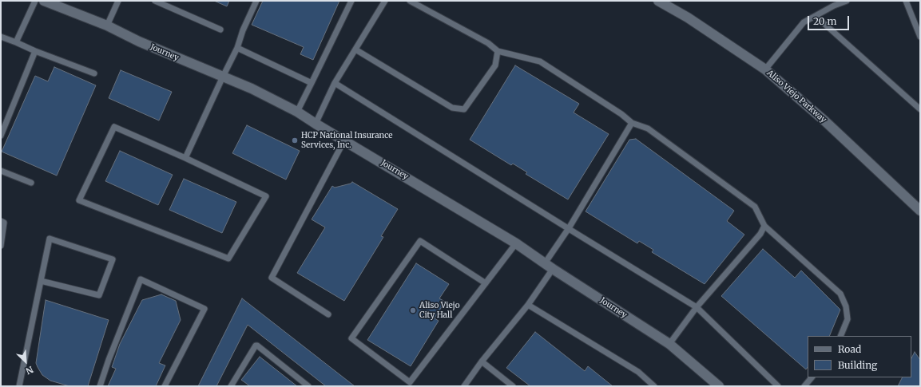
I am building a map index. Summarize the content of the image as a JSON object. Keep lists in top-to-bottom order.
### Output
{
  "streets": {
    "street": ["Journey", "Aliso Viejo Parkway"]
  },
  "places": ["HCP National Insurance Services, Inc.", "Aliso Viejo City Hall"],
  "legend": ["Road", "Building"],
  "scale_bar": "20 m",
  "north": "bottom right"
}
